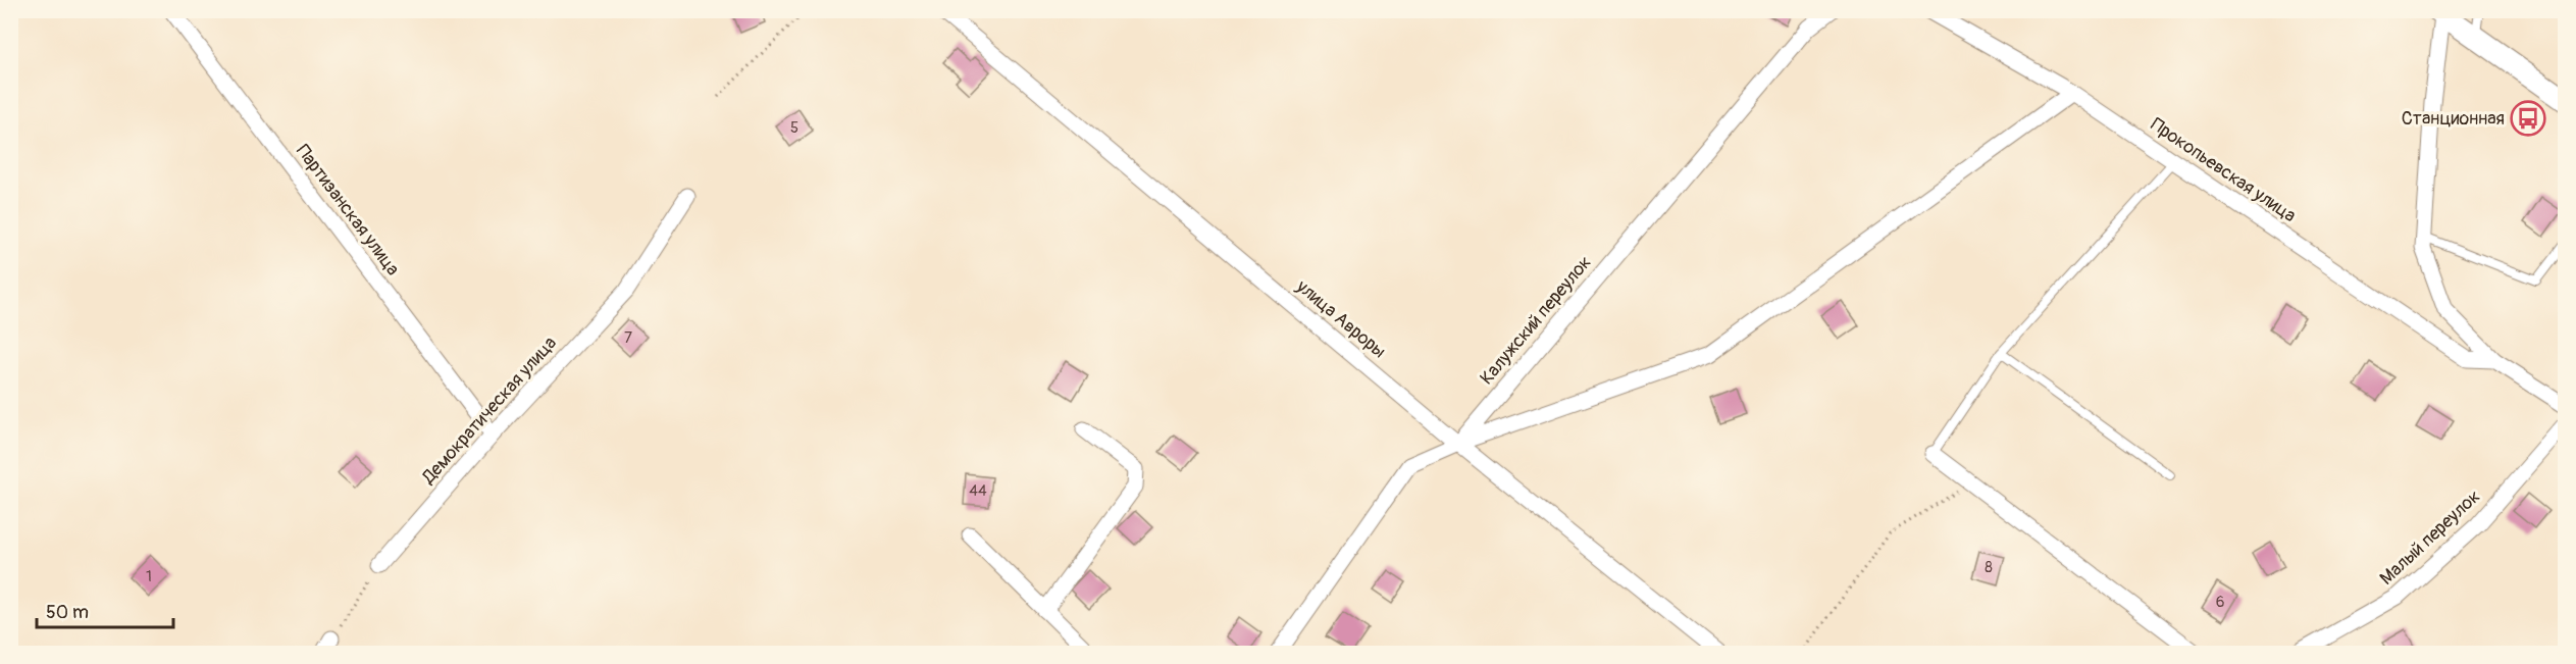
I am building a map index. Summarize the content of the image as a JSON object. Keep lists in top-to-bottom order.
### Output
{
  "streets": {
    "street": [
      "Прокопьевская улица",
      "Партизанская улица",
      "улица Авроры",
      "Калужский переулок",
      "Демократическая улица",
      "Малый переулок"
    ]
  },
  "crossings": [
    ["Партизанская улица", "Демократическая улица"],
    ["улица Авроры", "Калужский переулок"]
  ],
  "places": {
    "bus stop": ["Станционная"]
  },
  "house_numbers": [
    "5",
    "7",
    "44",
    "8",
    "1",
    "6"
  ],
  "scale_bar": "50 m"
}
